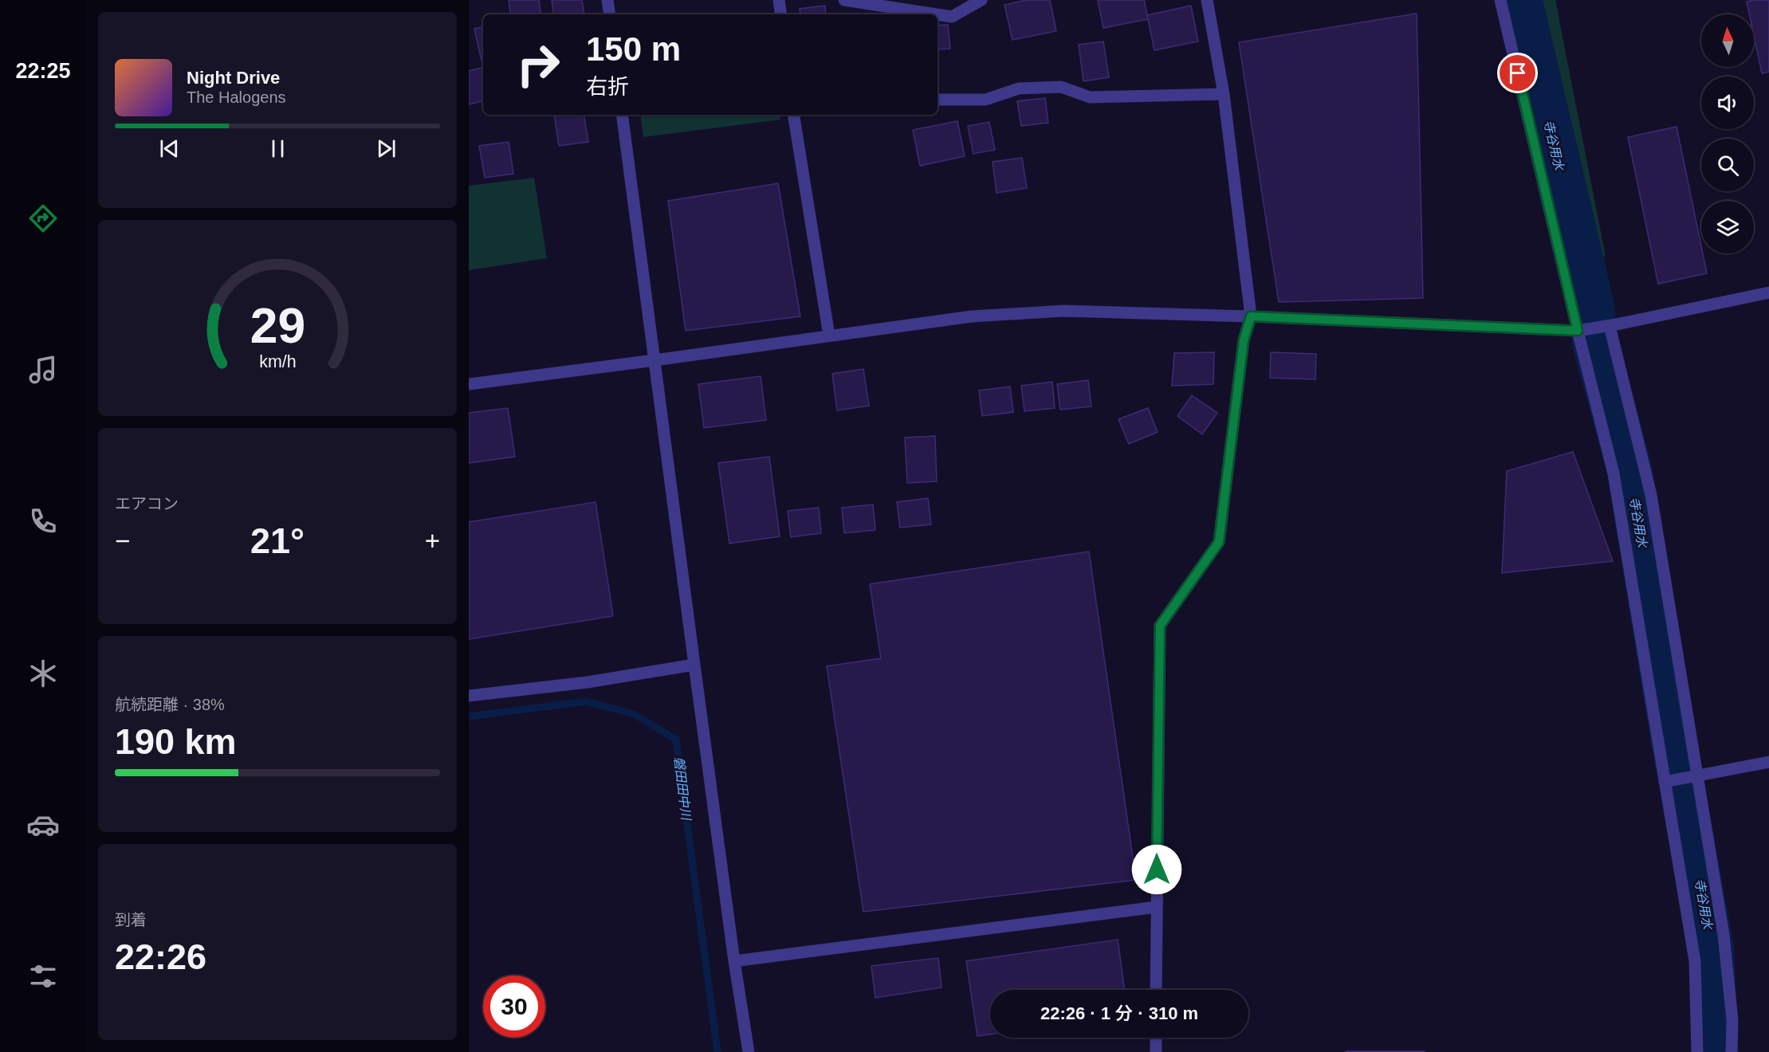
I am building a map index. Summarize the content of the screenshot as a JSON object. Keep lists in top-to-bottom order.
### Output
{
  "water": ["寺谷用水", "磐田田中川"],
  "north": "top",
  "page": {
    "tabs": "22:25",
    "turn": ["150 m", "右折"],
    "song": ["Night Drive", "The Halogens"],
    "tile": [
      "エアコン",
      ["航続距離 · 38%", "190 km"],
      ["到着", "22:26"]
    ],
    "heat": ["−", "21°", "+"],
    "limit": "30",
    "trip": "22:26 · 1 分 · 310 m",
    "gauge": ["29", "km/h"]
  }
}
